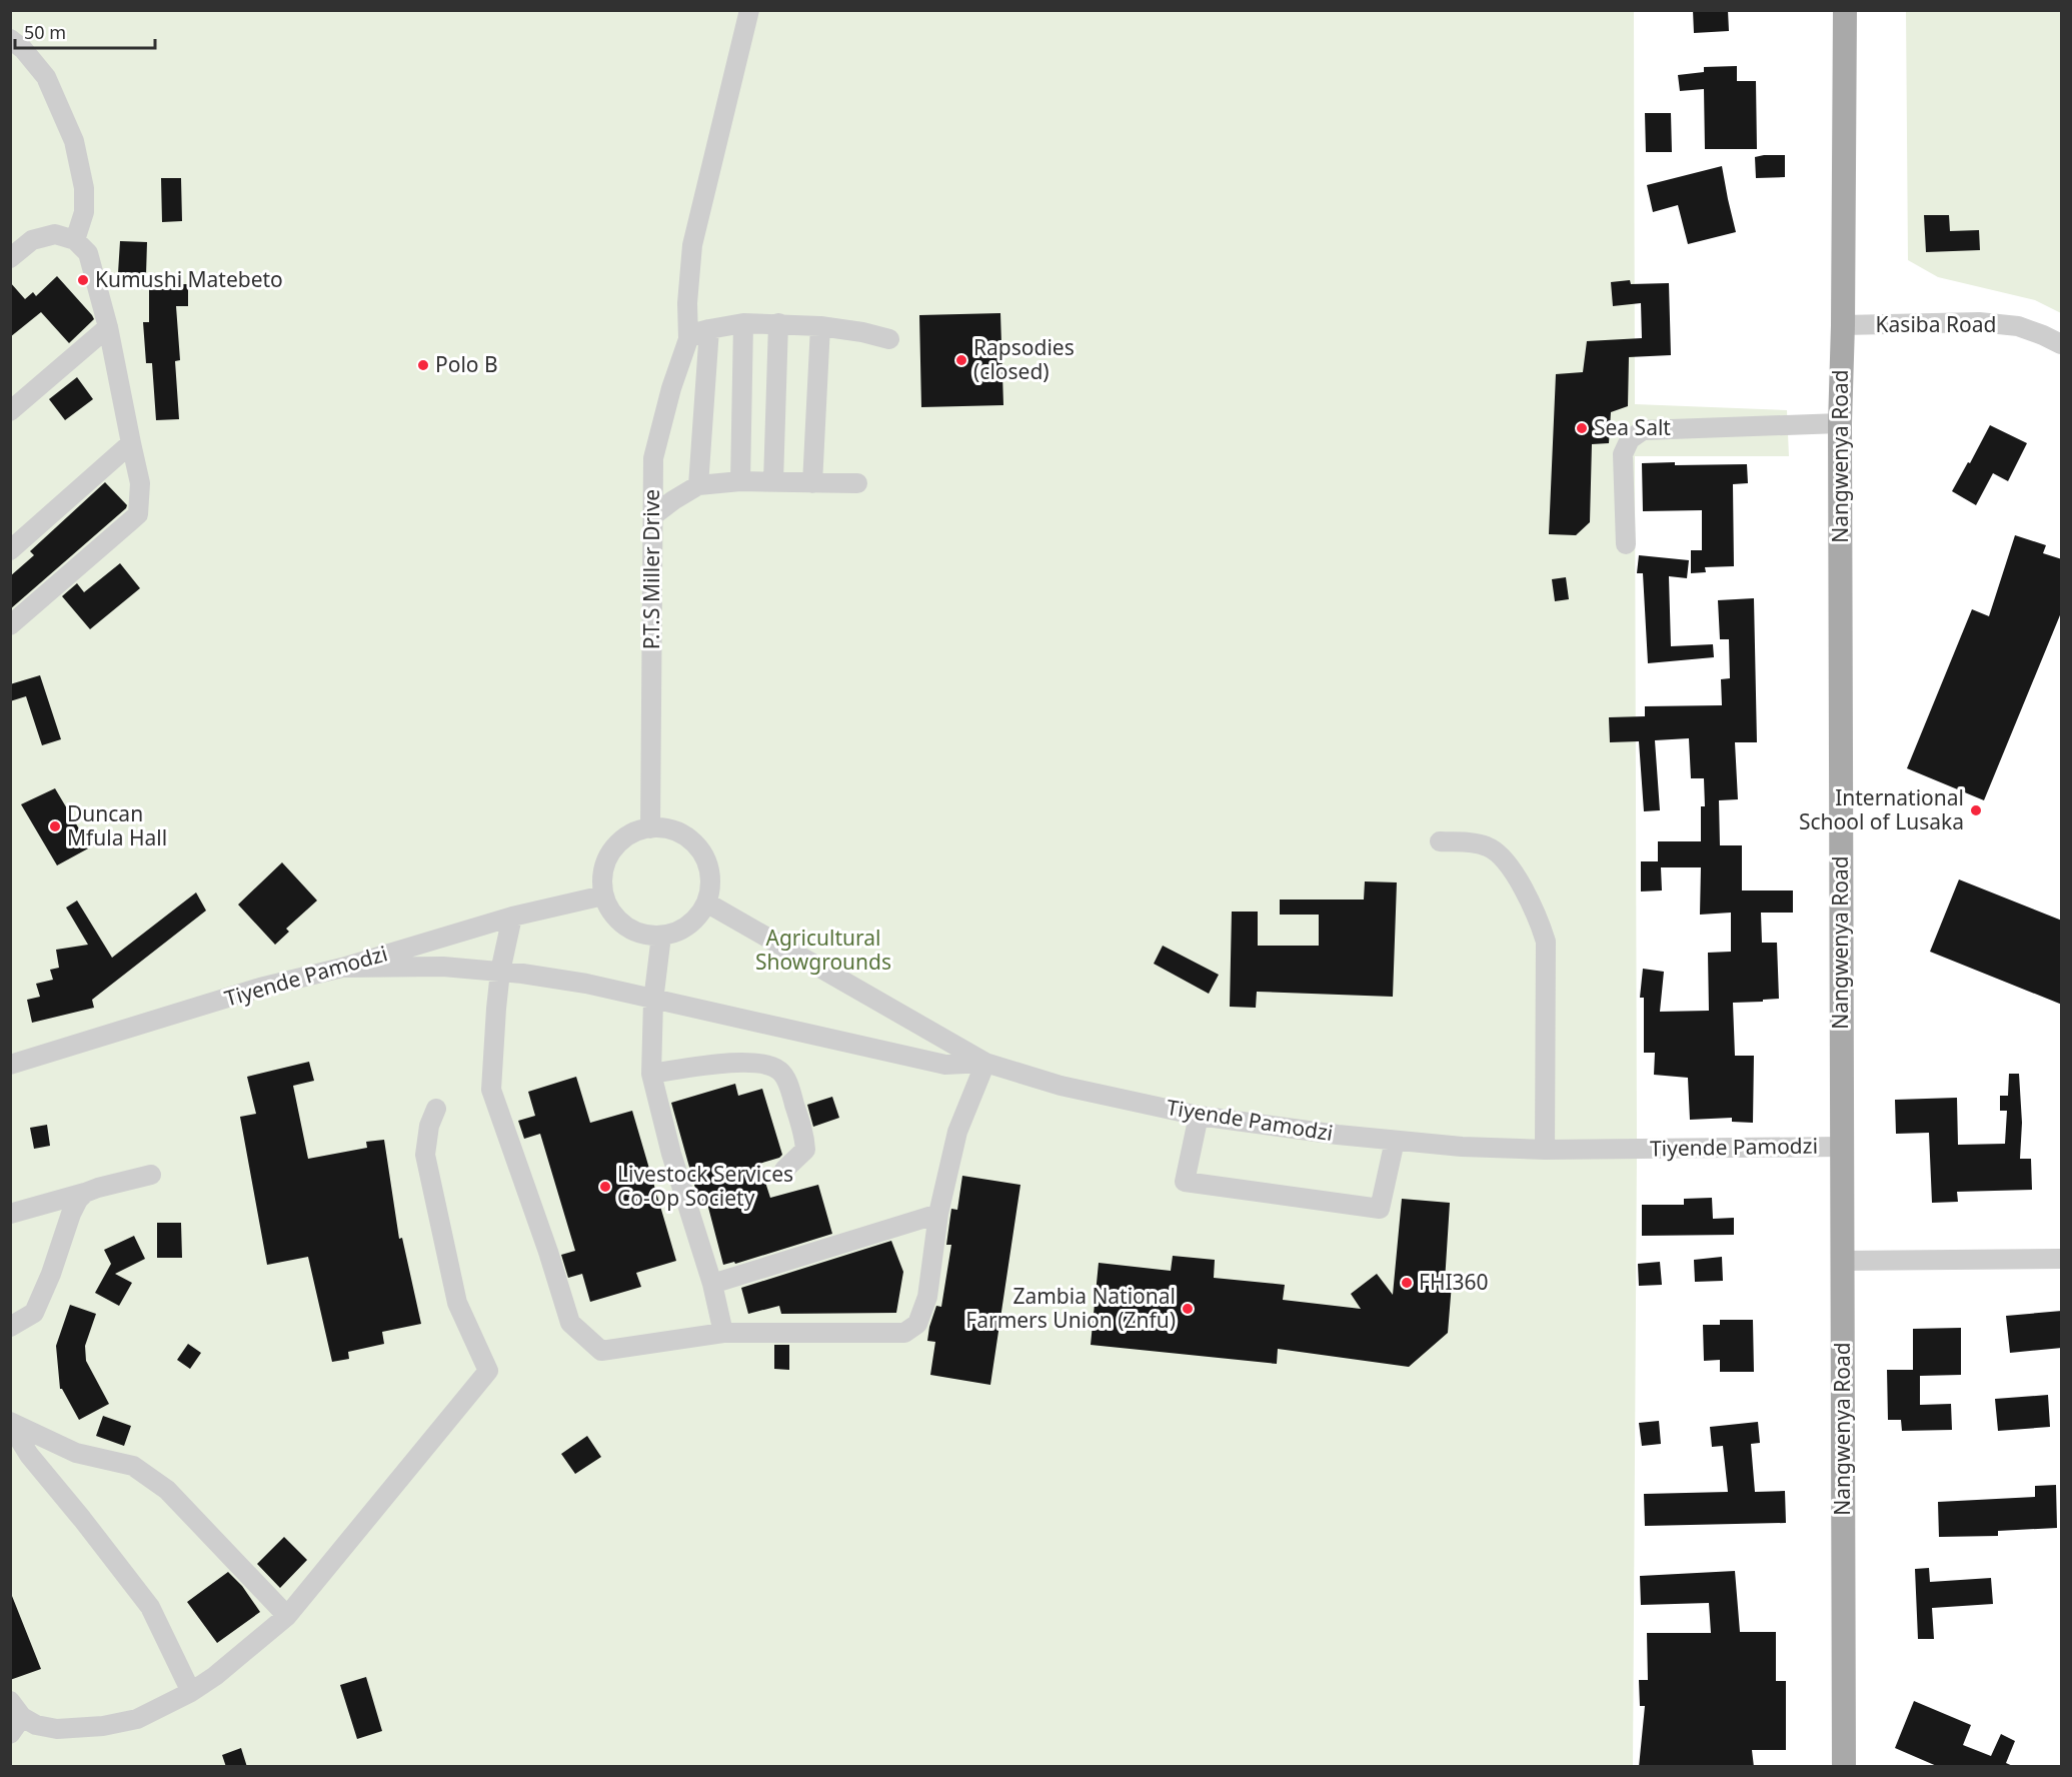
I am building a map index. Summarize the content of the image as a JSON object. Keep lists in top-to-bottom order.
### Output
{
  "streets": {
    "main road": ["Nangwenya Road"],
    "street": ["Kasiba Road", "P.T.S Miller Drive", "Tiyende Pamodzi"]
  },
  "crossings": [
    ["Kasiba Road", "Nangwenya Road"],
    ["Nangwenya Road", "Tiyende Pamodzi"],
    ["P.T.S Miller Drive", "Tiyende Pamodzi"]
  ],
  "parks": ["Agricultural Showgrounds"],
  "places": [
    "Kumushi Matebeto",
    "Rapsodies (closed)",
    "Polo B",
    "Sea Salt",
    "International School of Lusaka",
    "Duncan Mfula Hall",
    "Livestock Services Co-Op Society",
    "FHI360",
    "Zambia National Farmers Union (Znfu)"
  ],
  "scale_bar": "50 m"
}
